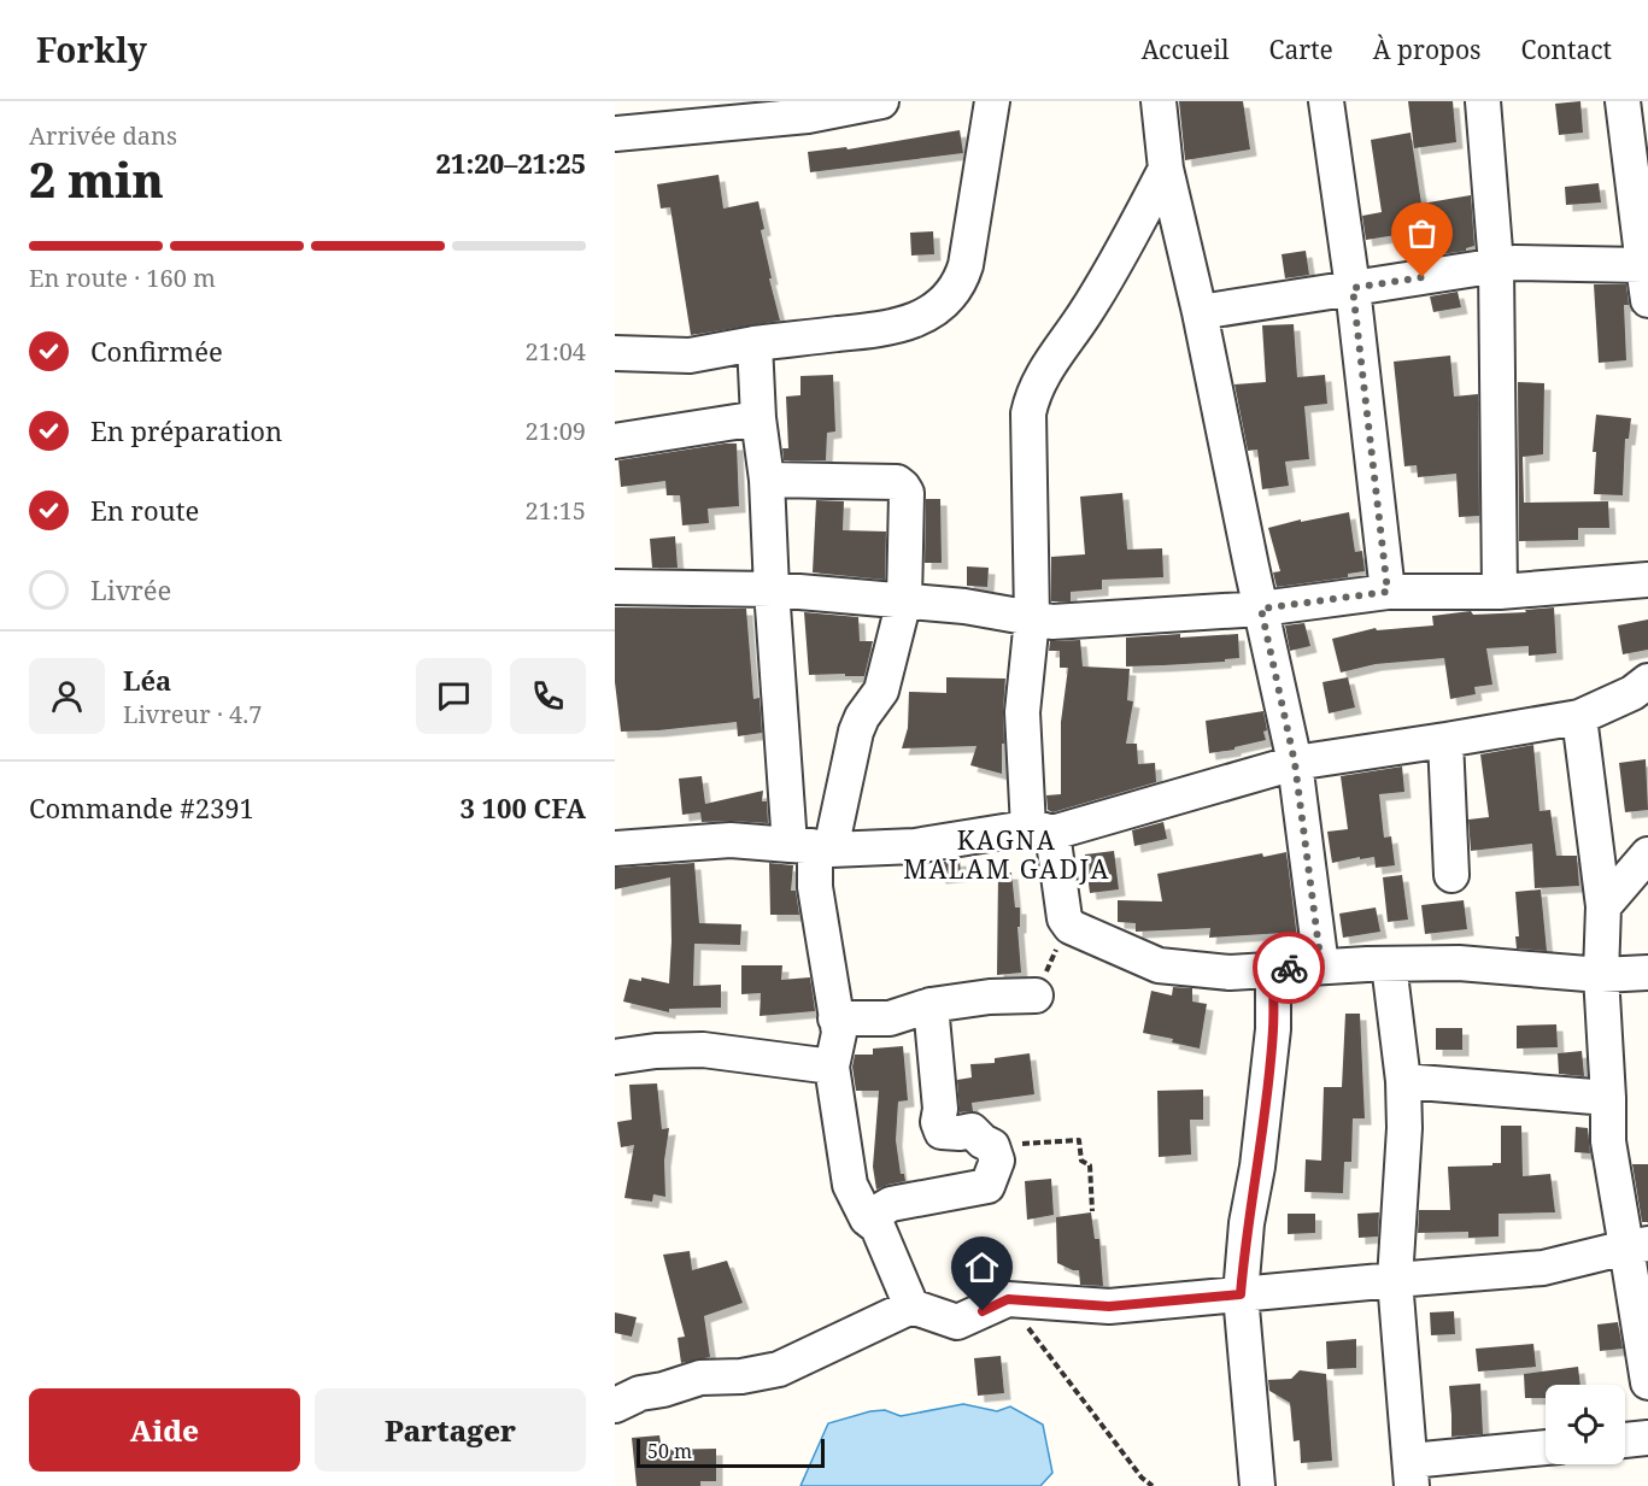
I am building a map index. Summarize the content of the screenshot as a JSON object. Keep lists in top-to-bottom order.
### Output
{
  "districts": ["KAGNA MALAM GADJA"],
  "scale_bar": "50 m",
  "page": {
    "header": "Forkly",
    "nav": [
      "Accueil",
      "Carte",
      "À propos",
      "Contact"
    ],
    "heading": ["2 min", "Arrivée dans", "21:20–21:25"],
    "panel": [
      "Léa",
      "Livreur · 4.7",
      "Commande #2391",
      "3 100 CFA"
    ],
    "bar": "En route · 160 m",
    "list": [
      ["Confirmée", "21:04"],
      ["En préparation", "21:09"],
      ["En route", "21:15"],
      "Livrée"
    ],
    "buttons": ["Aide", "Partager"],
    "scale": "50 m"
  }
}
